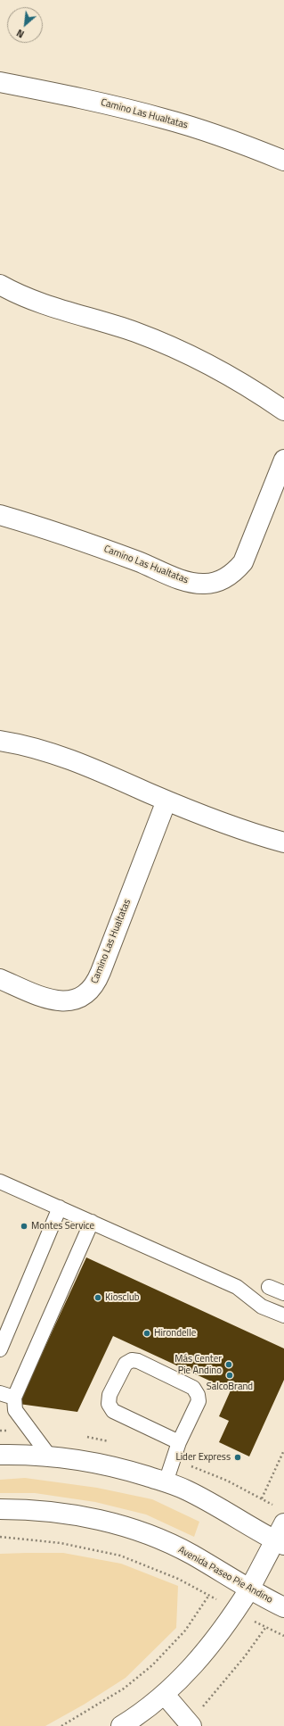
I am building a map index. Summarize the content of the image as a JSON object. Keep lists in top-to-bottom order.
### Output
{
  "streets": {
    "street": ["Camino Las Hualtatas", "Avenida Paseo Pie Andino"]
  },
  "places": [
    "Montes Service",
    "Kiosclub",
    "Hirondelle",
    "Más Center Pie Andino",
    "SalcoBrand",
    "Lider Express"
  ],
  "north": "bottom left"
}
